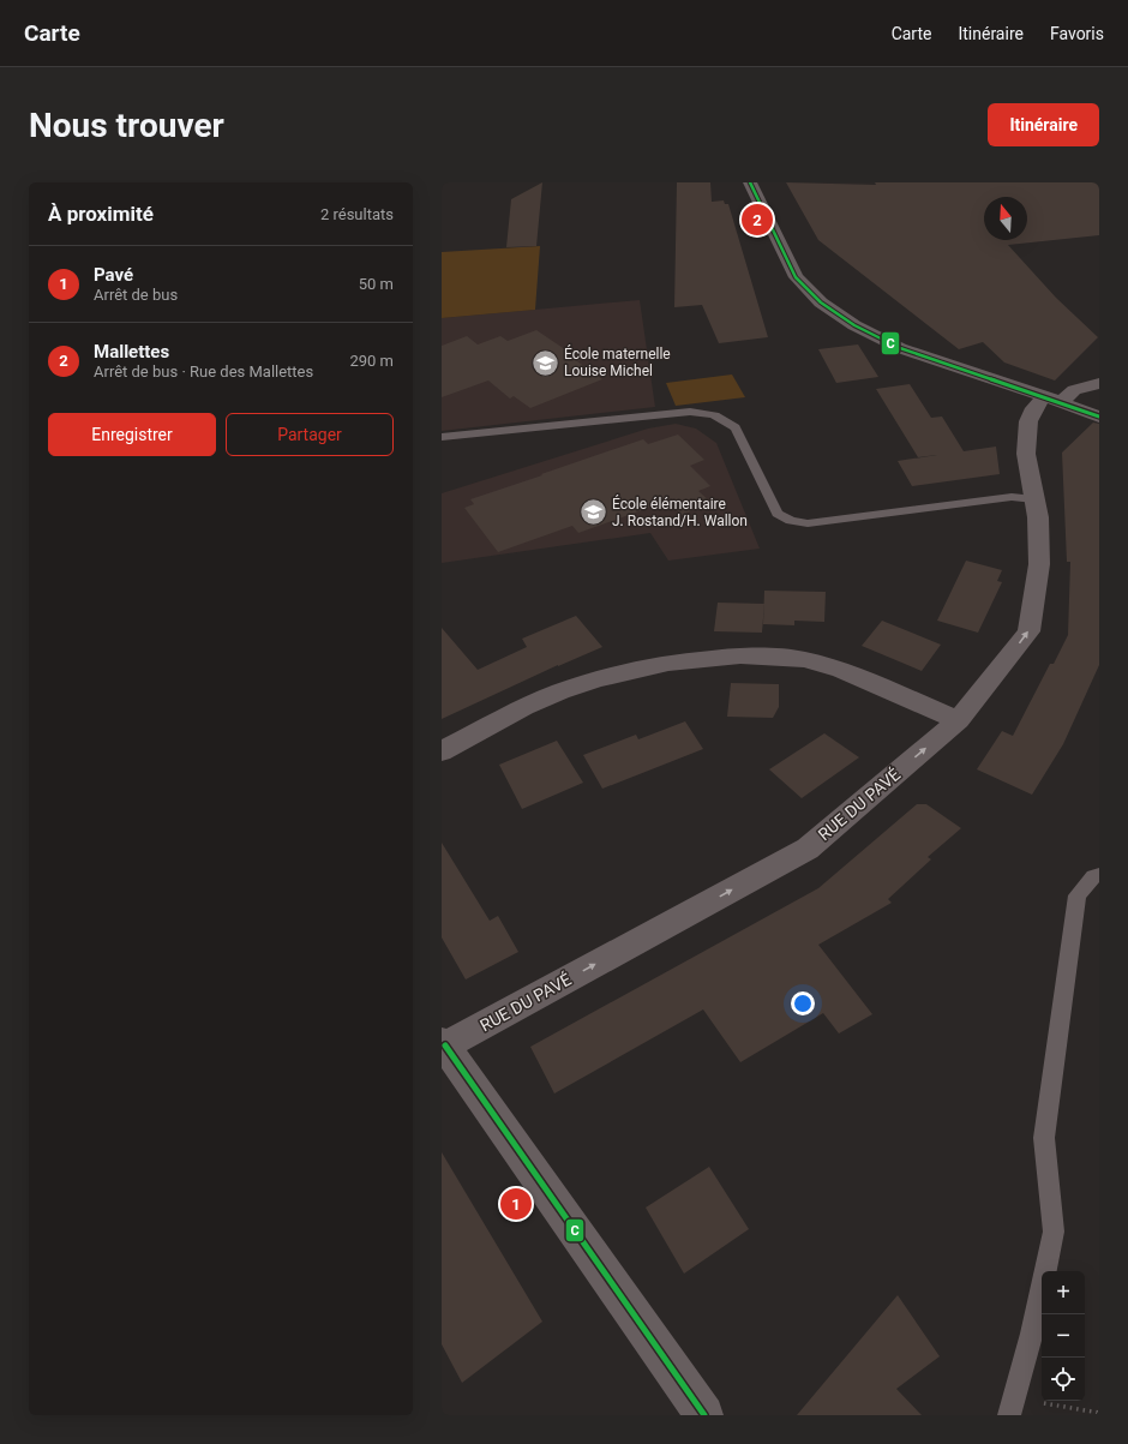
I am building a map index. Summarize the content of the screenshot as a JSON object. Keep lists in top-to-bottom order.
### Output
{
  "streets": {
    "street": ["RUE DU PAVÉ"]
  },
  "one_way": ["RUE DU PAVÉ"],
  "places": {
    "school or university": ["École maternelle Louise Michel", "École élémentaire J. Rostand/H. Wallon"]
  },
  "lines": ["transit line C"],
  "north": "top",
  "page": {
    "header": "Carte",
    "nav": ["Carte", "Itinéraire", "Favoris"],
    "buttons": [
      "Itinéraire",
      ["Enregistrer", "Partager"]
    ],
    "title": "Nous trouver",
    "heading": ["À proximité", "2 résultats"],
    "pins": ["2", "1"],
    "list": [
      {
        "mark": "1",
        "name": "Pavé",
        "note": "Arrêt de bus",
        "value": "50 m"
      },
      {
        "mark": "2",
        "name": "Mallettes",
        "note": "Arrêt de bus · Rue des Mallettes",
        "value": "290 m"
      }
    ],
    "map_buttons": ["+", "−"]
  }
}
